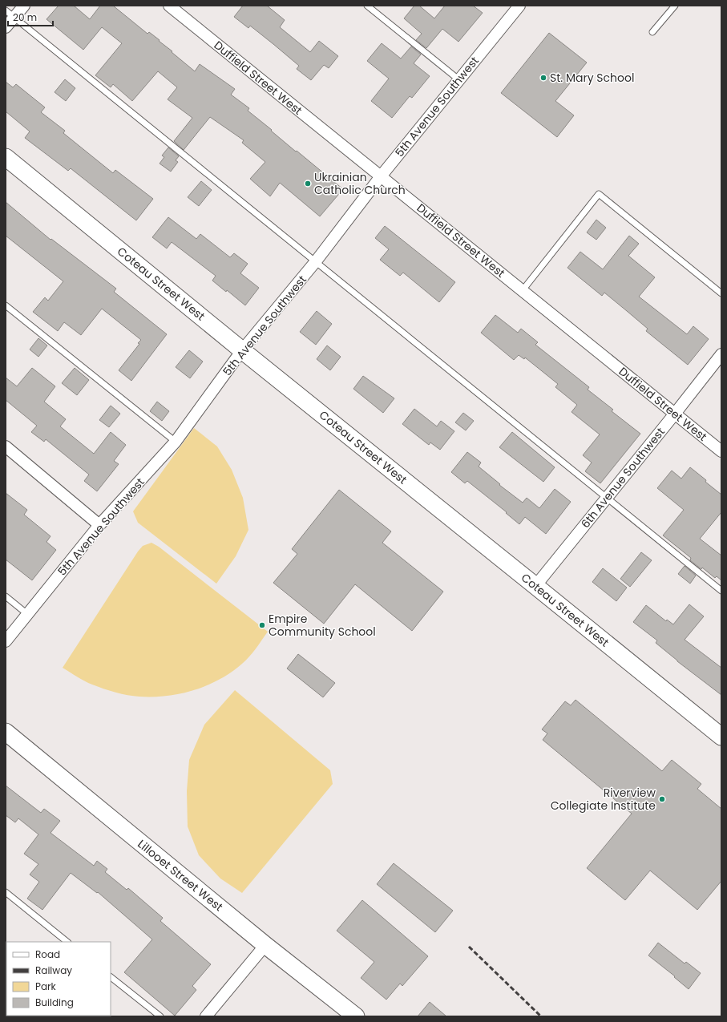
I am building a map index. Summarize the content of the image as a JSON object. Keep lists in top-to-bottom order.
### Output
{
  "streets": {
    "street": [
      "Duffield Street West",
      "5th Avenue Southwest",
      "Coteau Street West",
      "6th Avenue Southwest",
      "Lillooet Street West"
    ]
  },
  "crossings": [
    ["Duffield Street West", "5th Avenue Southwest"],
    ["Duffield Street West", "6th Avenue Southwest"],
    ["5th Avenue Southwest", "Coteau Street West"],
    ["Coteau Street West", "6th Avenue Southwest"]
  ],
  "places": [
    "St. Mary School",
    "Ukrainian Catholic Church",
    "Empire Community School",
    "Riverview Collegiate Institute"
  ],
  "legend": [
    "Road",
    "Railway",
    "Park",
    "Building"
  ],
  "scale_bar": "20 m"
}
